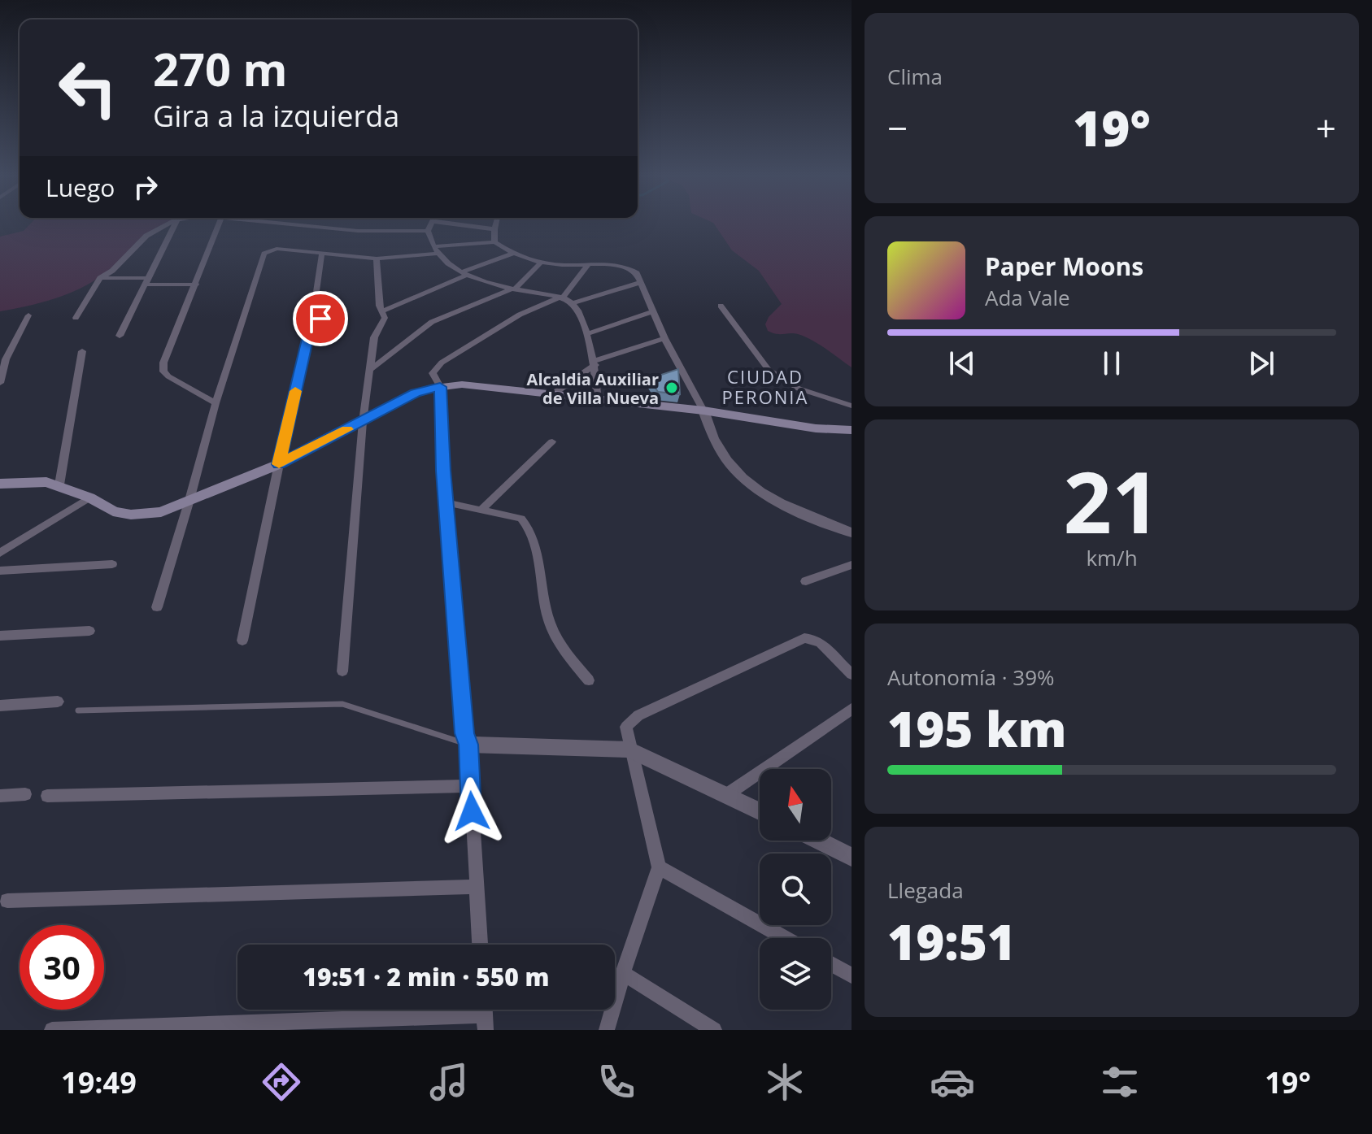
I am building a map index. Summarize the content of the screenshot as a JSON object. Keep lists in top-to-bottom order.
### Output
{
  "districts": ["CIUDAD PERONIA"],
  "places": ["Alcaldia Auxiliar de Villa Nueva"],
  "north": "top",
  "page": {
    "tile": [
      "Clima",
      ["21", "km/h"],
      ["Autonomía · 39%", "195 km"],
      ["Llegada", "19:51"]
    ],
    "turn": ["270 m", "Gira a la izquierda"],
    "heat": ["−", "19°", "+"],
    "then": "Luego",
    "song": ["Paper Moons", "Ada Vale"],
    "limit": "30",
    "trip": "19:51 · 2 min · 550 m",
    "tabs": ["19:49", "19°"]
  }
}
